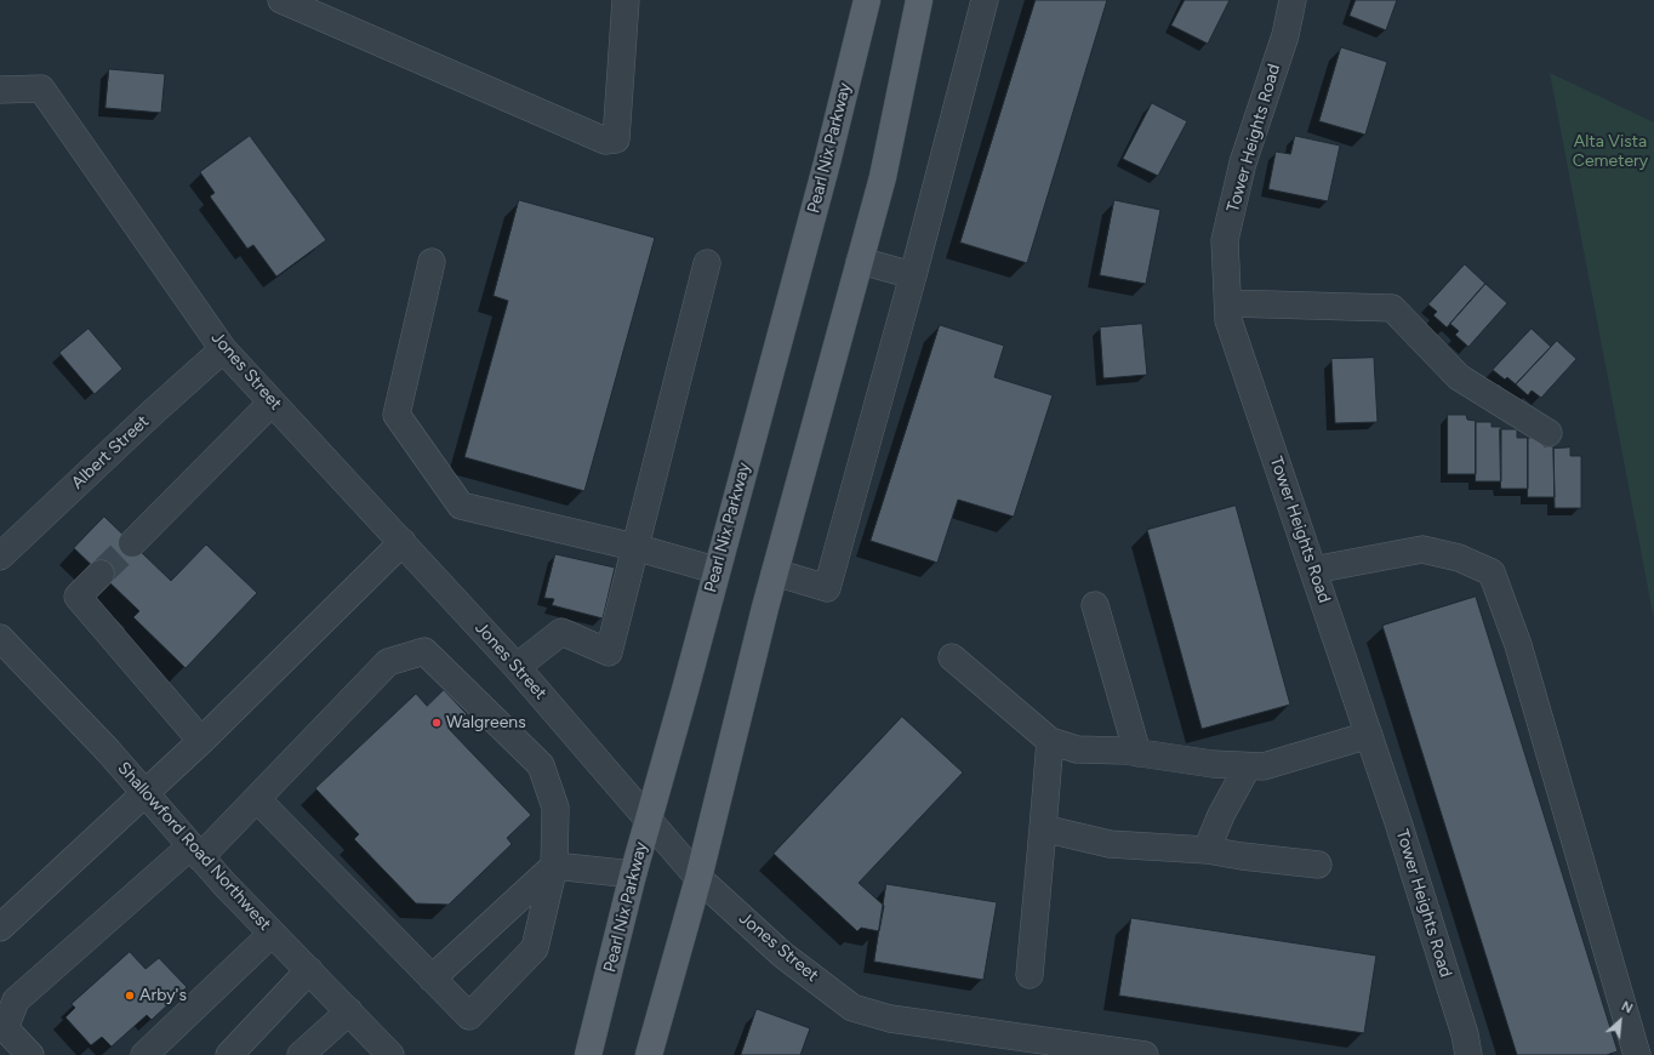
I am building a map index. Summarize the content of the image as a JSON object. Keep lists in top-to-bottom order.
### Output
{
  "streets": {
    "main road": ["Pearl Nix Parkway"],
    "street": [
      "Tower Heights Road",
      "Jones Street",
      "Albert Street",
      "Shallowford Road Northwest"
    ]
  },
  "crossings": [
    ["Pearl Nix Parkway", "Jones Street"],
    ["Jones Street", "Albert Street"]
  ],
  "parks": ["Alta Vista Cemetery"],
  "places": ["Walgreens", "Arby's"],
  "north": "top right"
}
